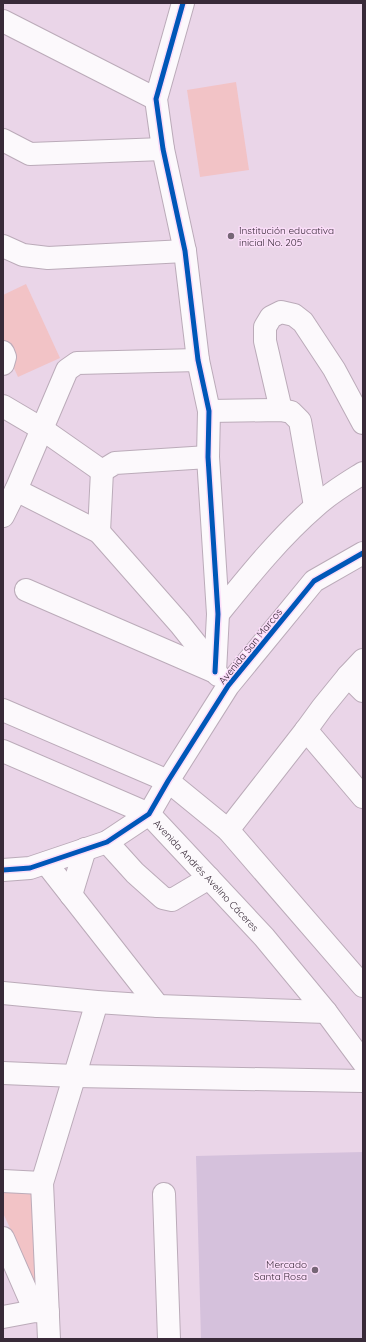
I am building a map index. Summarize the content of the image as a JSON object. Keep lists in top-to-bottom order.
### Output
{
  "streets": {
    "street": ["Avenida San Marcos", "Avenida Andrés Avelino Cáceres"]
  },
  "crossings": [
    ["Avenida San Marcos", "Avenida Andrés Avelino Cáceres"]
  ],
  "places": ["Institución educativa inicial No. 205", "Mercado Santa Rosa"]
}
